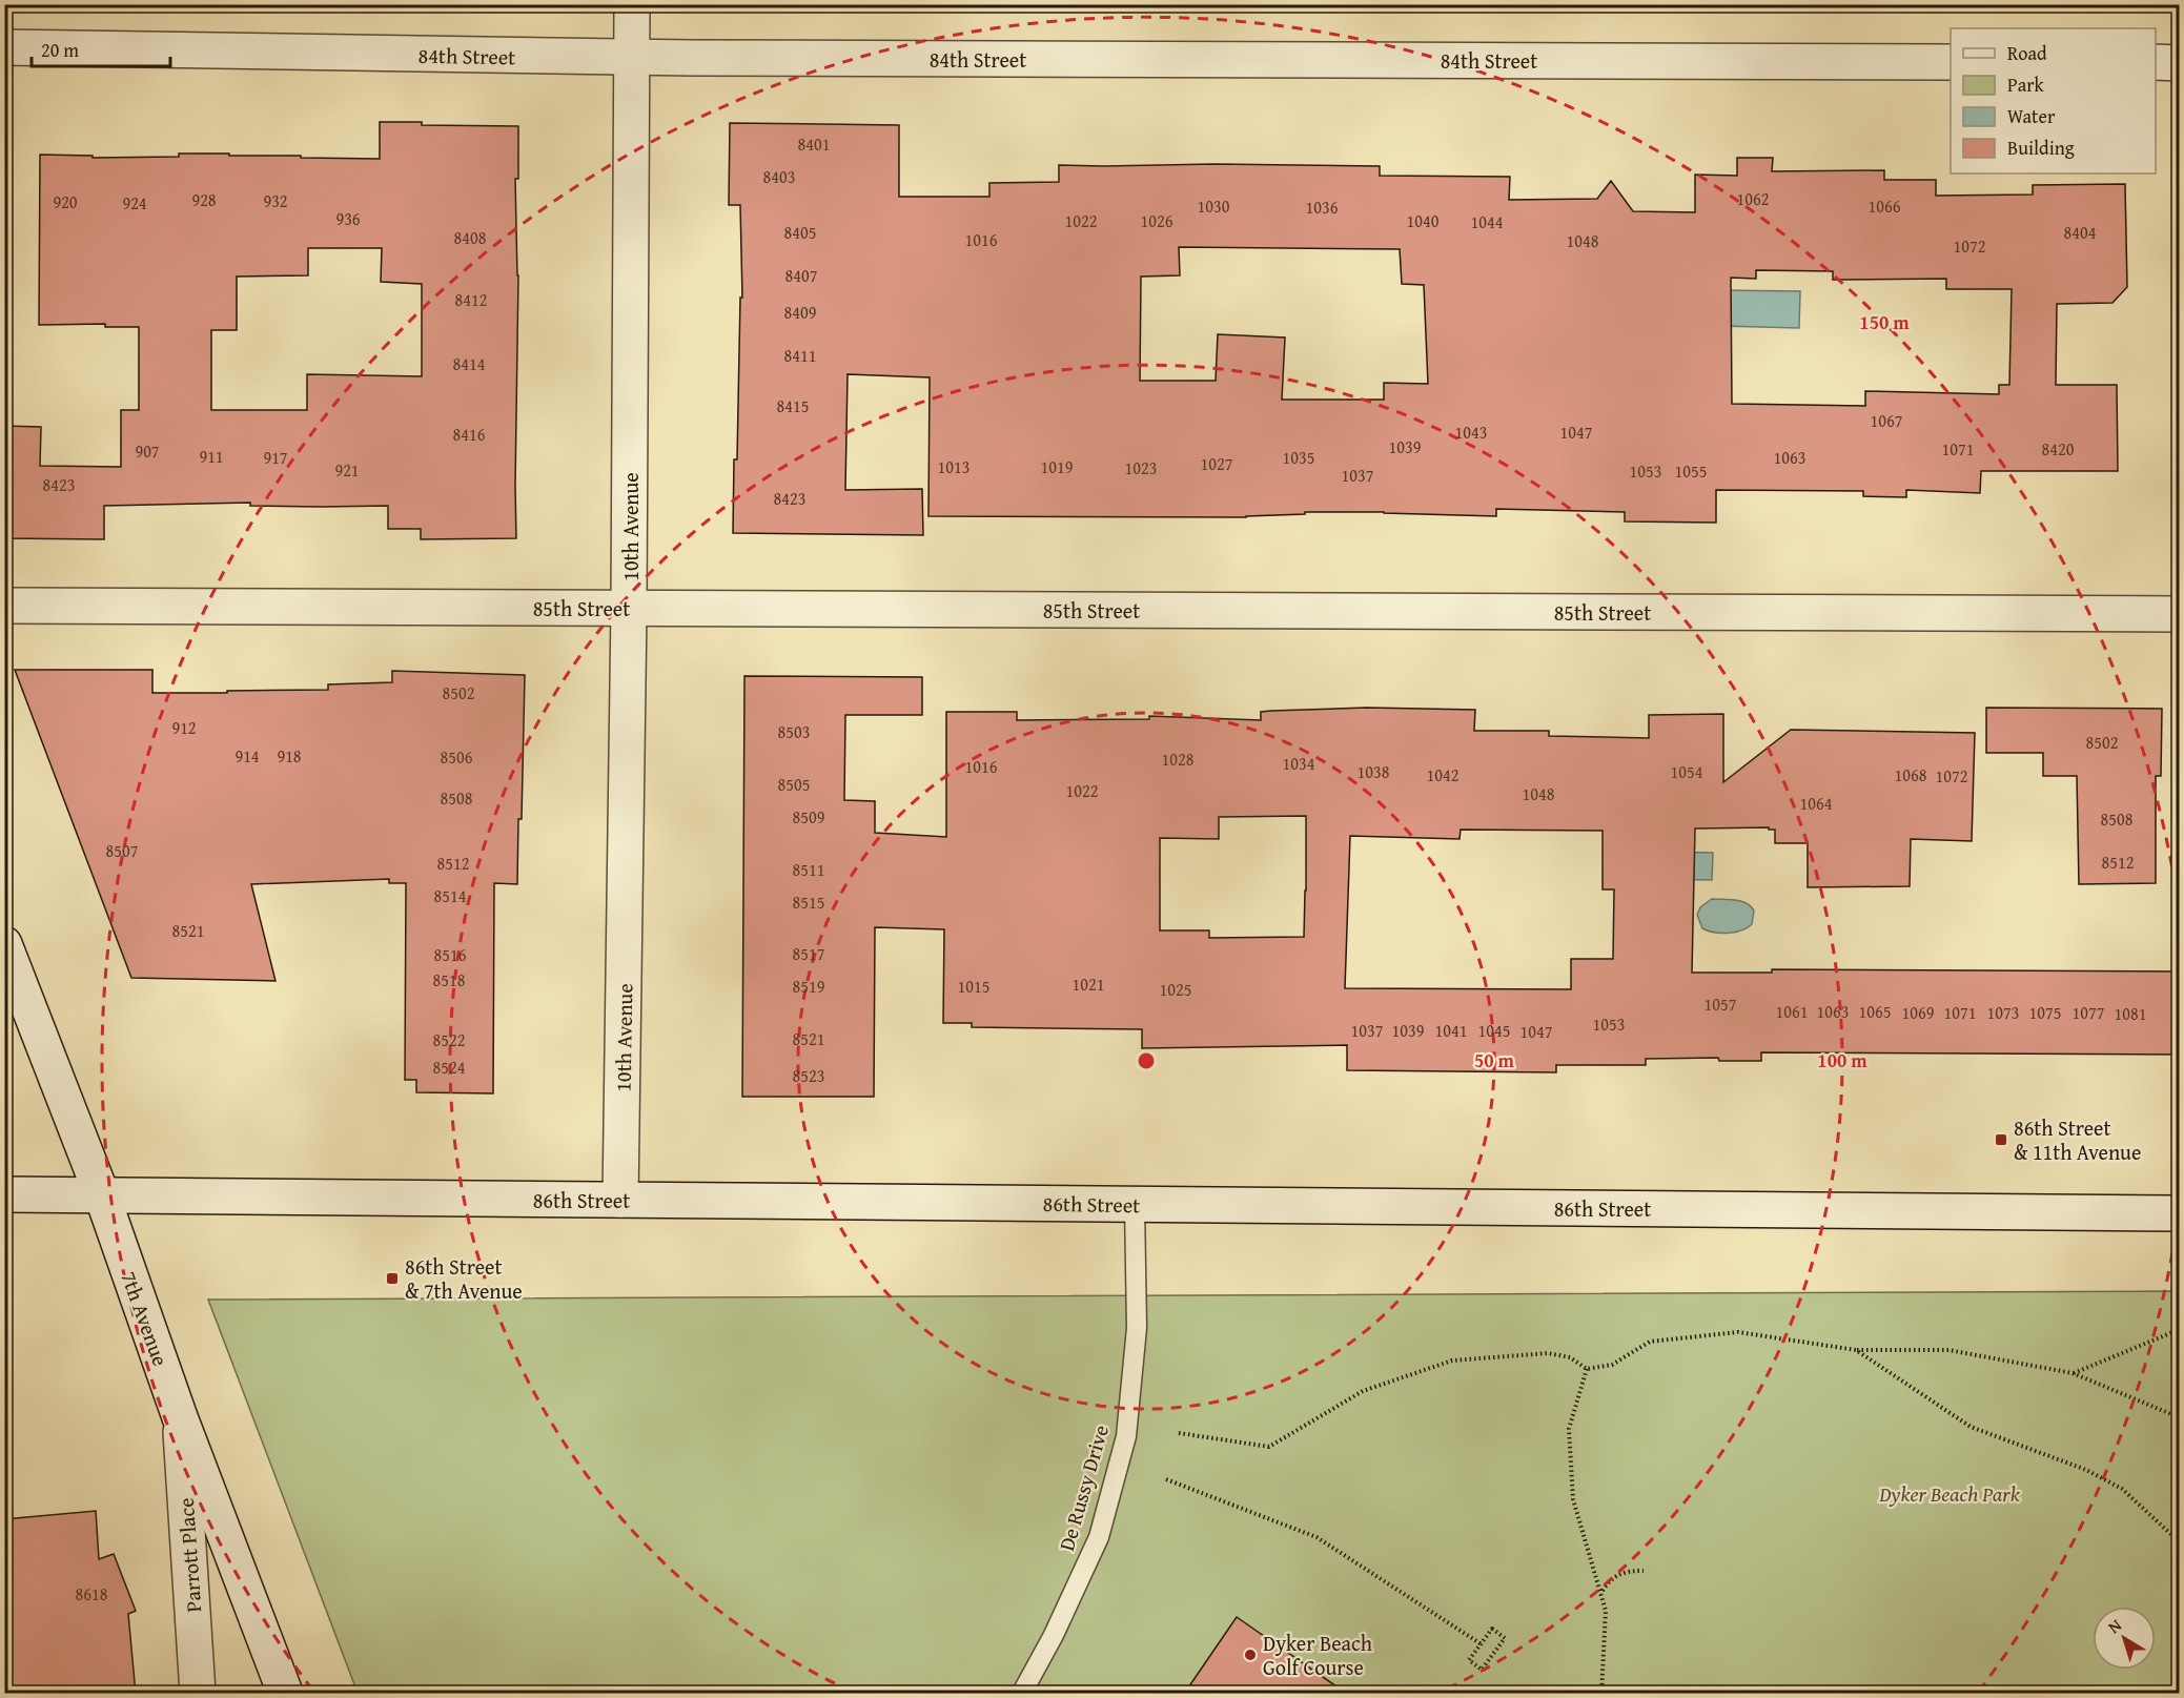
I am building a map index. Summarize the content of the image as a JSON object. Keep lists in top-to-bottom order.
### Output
{
  "streets": {
    "street": [
      "84th Street",
      "10th Avenue",
      "85th Street",
      "86th Street",
      "7th Avenue",
      "Parrott Place"
    ],
    "lane": ["De Russy Drive"]
  },
  "crossings": [
    ["84th Street", "10th Avenue"],
    ["10th Avenue", "85th Street"],
    ["10th Avenue", "86th Street"],
    ["86th Street", "7th Avenue"],
    ["86th Street", "De Russy Drive"],
    ["7th Avenue", "Parrott Place"]
  ],
  "parks": ["Dyker Beach Park"],
  "places": {
    "transit": ["86th Street & 11th Avenue", "86th Street & 7th Avenue"],
    "other": ["Dyker Beach Golf Course"]
  },
  "house_numbers": [
    "8401",
    "8403",
    "1062",
    "928",
    "932",
    "920",
    "924",
    "1030",
    "1066",
    "1036",
    "936",
    "1022",
    "1026",
    "1040",
    "1044",
    "8405",
    "8404",
    "8408",
    "1016",
    "1048",
    "1072",
    "8407",
    "8412",
    "8409",
    "8411",
    "8414",
    "8415",
    "1067",
    "1043",
    "1047",
    "8416",
    "1039",
    "1071",
    "8420",
    "907",
    "911",
    "917",
    "1035",
    "1063",
    "1027",
    "1013",
    "1019",
    "1023",
    "921",
    "1053",
    "1055",
    "1037",
    "8423",
    "8423",
    "8502",
    "912",
    "8503",
    "8502",
    "914",
    "918",
    "8506",
    "1028",
    "1034",
    "1016",
    "1038",
    "1054",
    "1042",
    "1068",
    "1072",
    "8505",
    "1022",
    "1048",
    "8508",
    "1064",
    "8509",
    "8508",
    "8507",
    "8512",
    "8512",
    "8511",
    "8514",
    "8515",
    "8521",
    "8517",
    "8516",
    "8518",
    "1021",
    "8519",
    "1015",
    "1025",
    "1057",
    "1061",
    "1063",
    "1065",
    "1069",
    "1071",
    "1073",
    "1075",
    "1077",
    "1081",
    "1053",
    "1037",
    "1039",
    "1041",
    "1045",
    "1047",
    "8521",
    "8522",
    "8524",
    "8523",
    "8618"
  ],
  "legend": [
    "Road",
    "Park",
    "Water",
    "Building"
  ],
  "scale_bar": "20 m",
  "north": "top left",
  "rings": ["150 m", "50 m", "100 m"]
}
